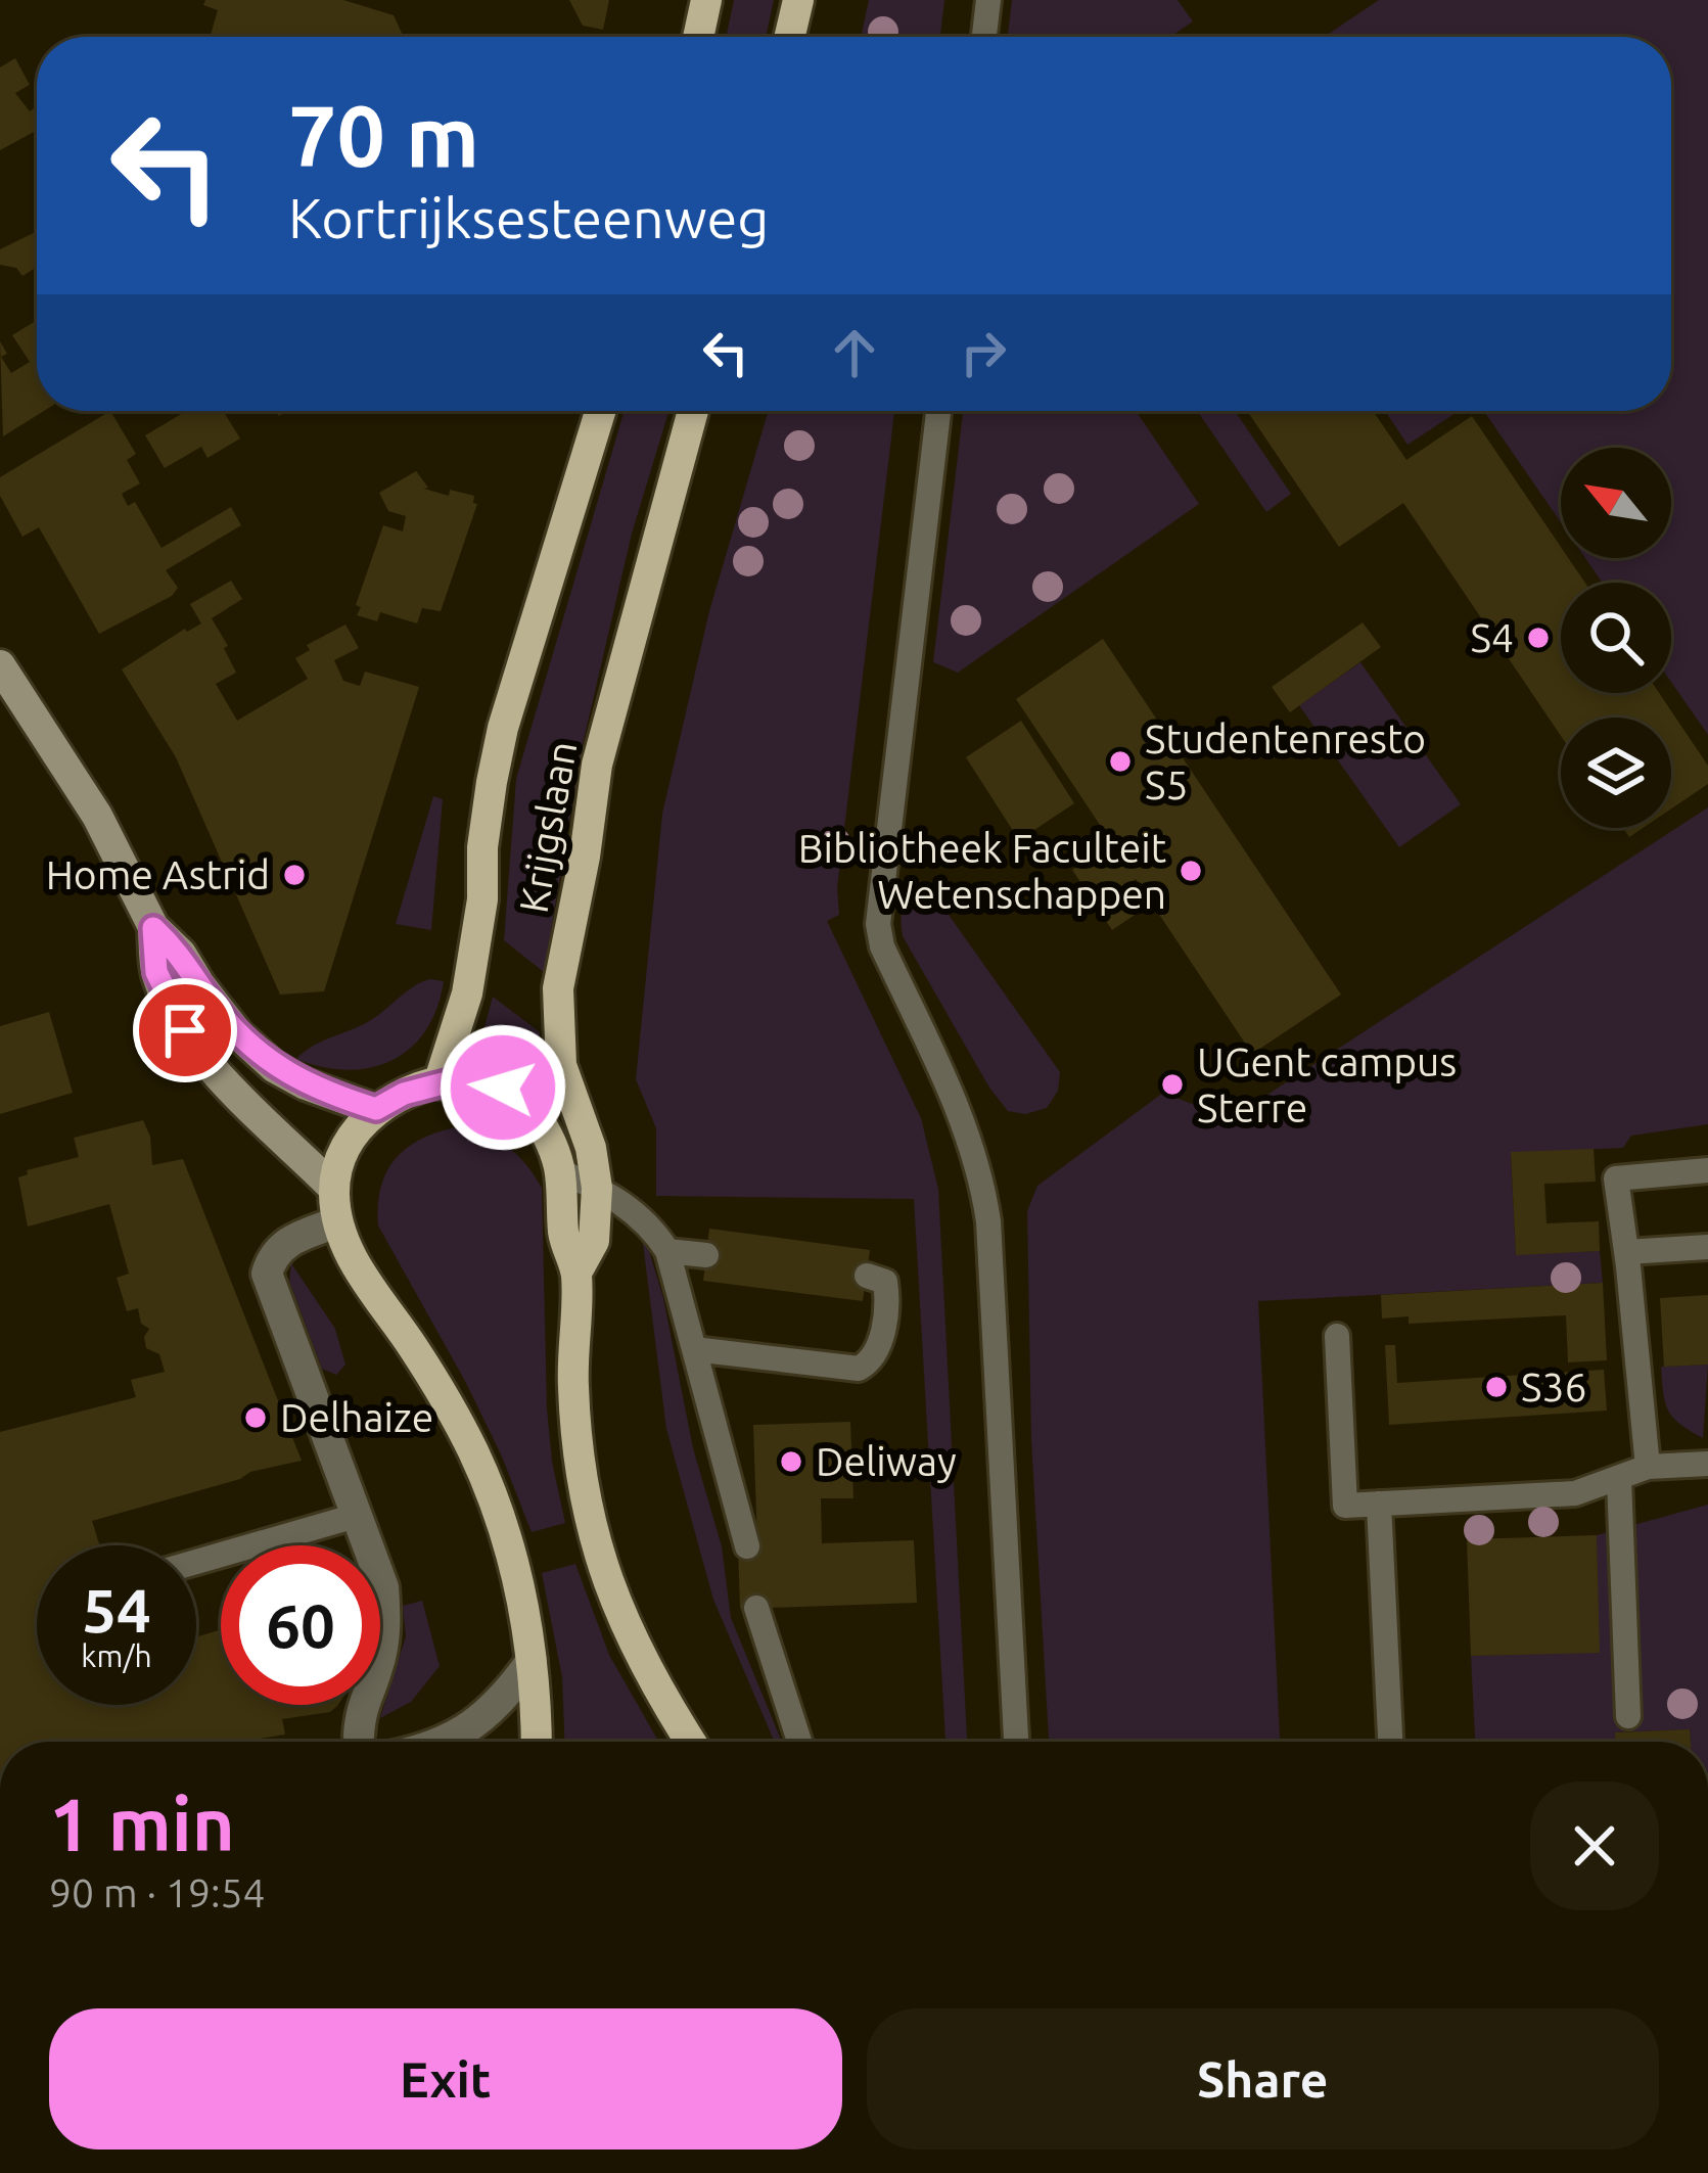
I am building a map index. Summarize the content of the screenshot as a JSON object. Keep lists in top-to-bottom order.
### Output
{
  "streets": {
    "main road": ["Krijgslaan"]
  },
  "places": [
    "S4",
    "Studentenresto S5",
    "Bibliotheek Faculteit Wetenschappen",
    "Home Astrid",
    "UGent campus Sterre",
    "S36",
    "Delhaize",
    "Deliway"
  ],
  "north": "top left",
  "page": {
    "turn": ["70 m", "Kortrijksesteenweg"],
    "speed": "54 km/h",
    "limit": "60",
    "heading": ["1 min", "90 m · 19:54"],
    "buttons": ["Exit", "Share"]
  }
}
